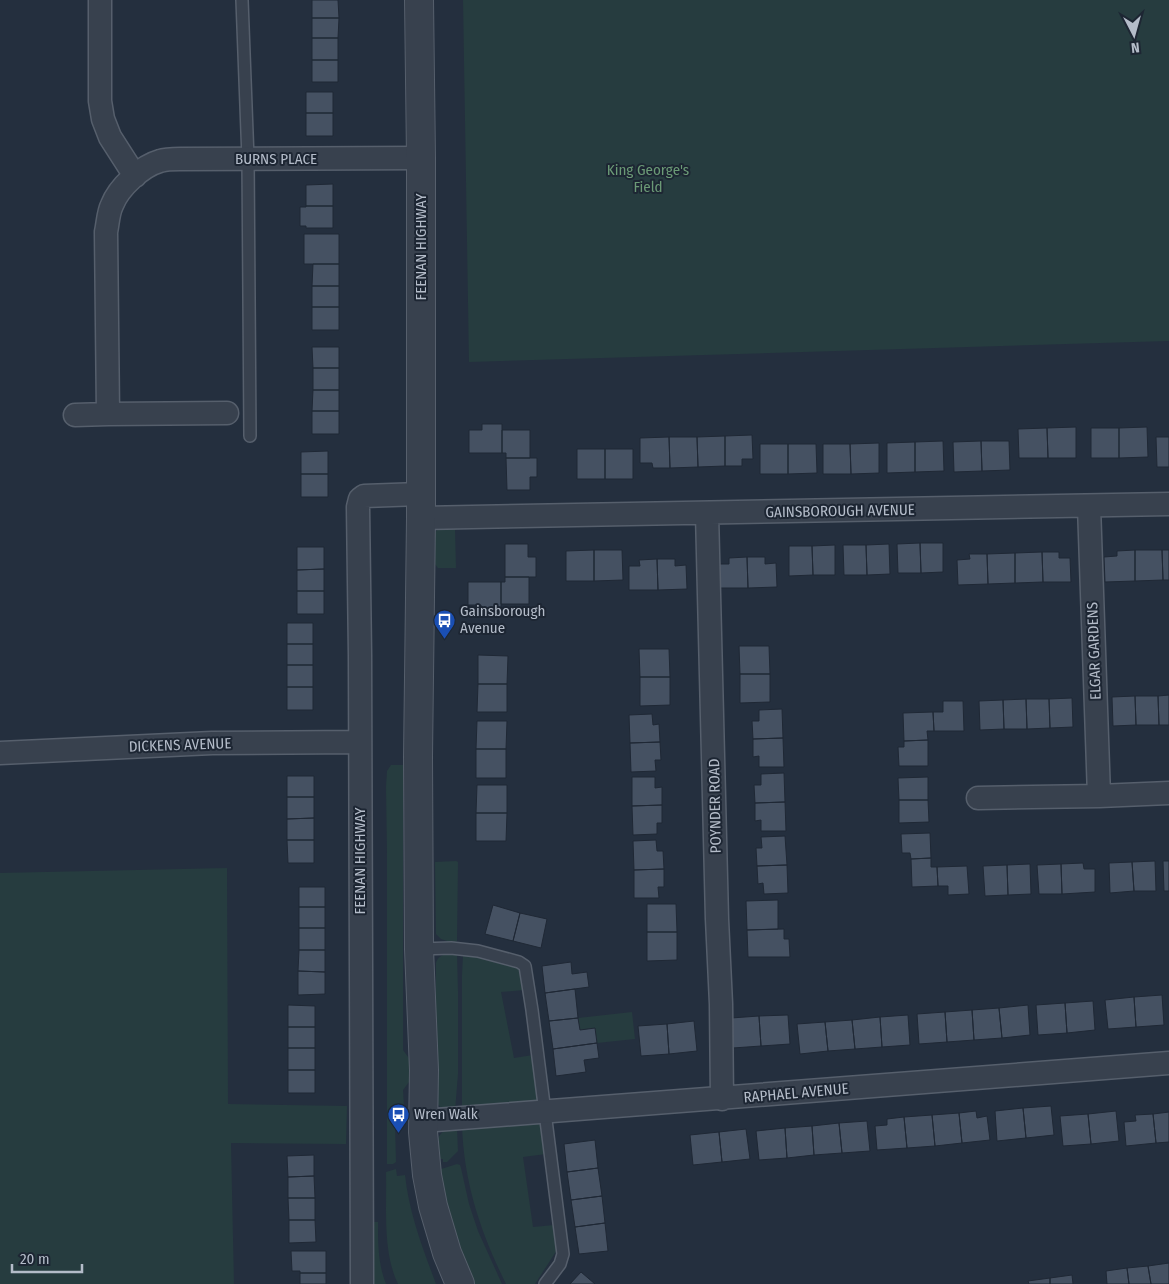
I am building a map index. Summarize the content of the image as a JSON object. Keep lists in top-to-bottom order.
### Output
{
  "streets": {
    "street": [
      "BURNS PLACE",
      "FEENAN HIGHWAY",
      "GAINSBOROUGH AVENUE",
      "ELGAR GARDENS",
      "DICKENS AVENUE",
      "POYNDER ROAD",
      "RAPHAEL AVENUE"
    ]
  },
  "crossings": [
    ["BURNS PLACE", "FEENAN HIGHWAY"],
    ["FEENAN HIGHWAY", "GAINSBOROUGH AVENUE"],
    ["FEENAN HIGHWAY", "DICKENS AVENUE"],
    ["FEENAN HIGHWAY", "RAPHAEL AVENUE"],
    ["GAINSBOROUGH AVENUE", "ELGAR GARDENS"],
    ["GAINSBOROUGH AVENUE", "POYNDER ROAD"],
    ["POYNDER ROAD", "RAPHAEL AVENUE"]
  ],
  "parks": ["King George's Field"],
  "places": {
    "bus stop": ["Gainsborough Avenue", "Wren Walk"]
  },
  "scale_bar": "20 m",
  "north": "bottom"
}
